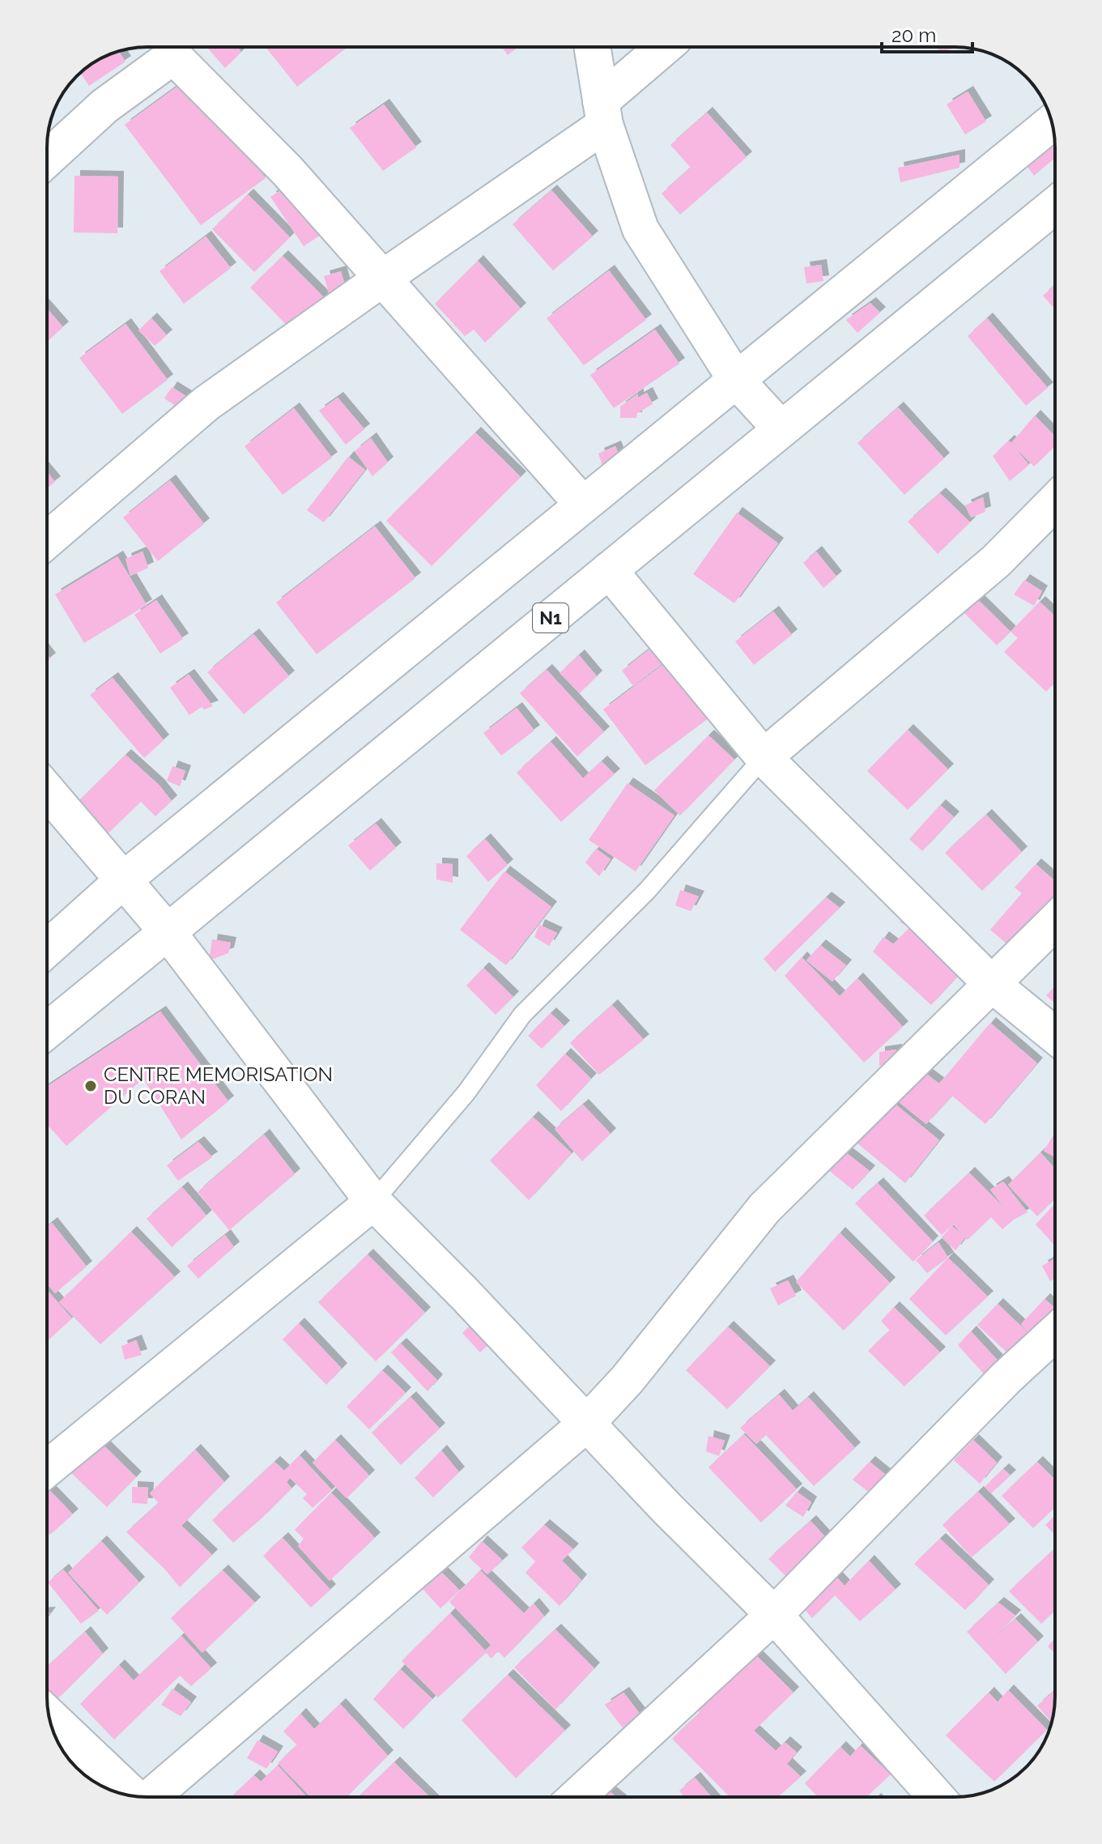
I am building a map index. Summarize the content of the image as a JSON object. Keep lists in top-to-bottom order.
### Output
{
  "streets": {
    "main road": ["N1"]
  },
  "places": ["CENTRE MEMORISATION DU CORAN"],
  "scale_bar": "20 m"
}
